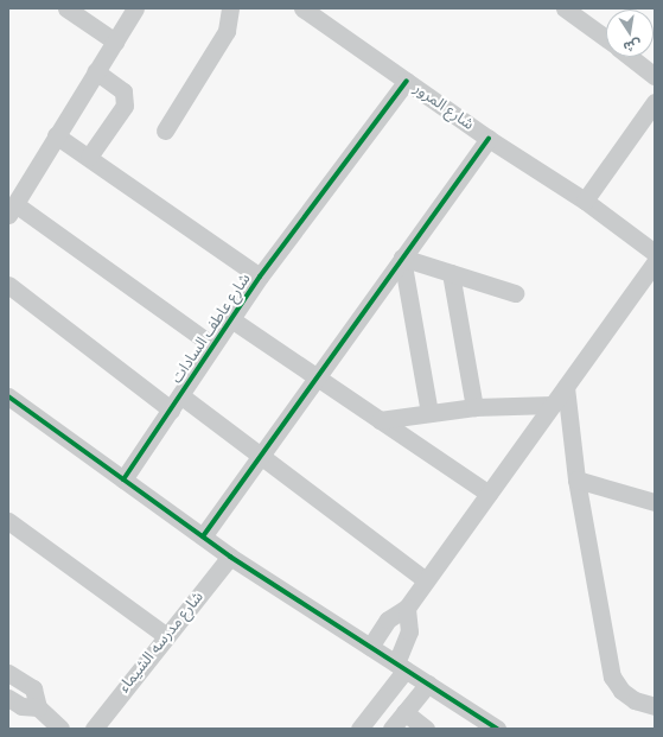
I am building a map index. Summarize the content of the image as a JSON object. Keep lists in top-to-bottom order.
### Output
{
  "streets": {
    "street": ["شارع المرور", "شارع عاطف السادات", "شارع مدرسه الشيماء"]
  },
  "crossings": [
    ["شارع المرور", "شارع عاطف السادات"]
  ],
  "north": "bottom"
}
